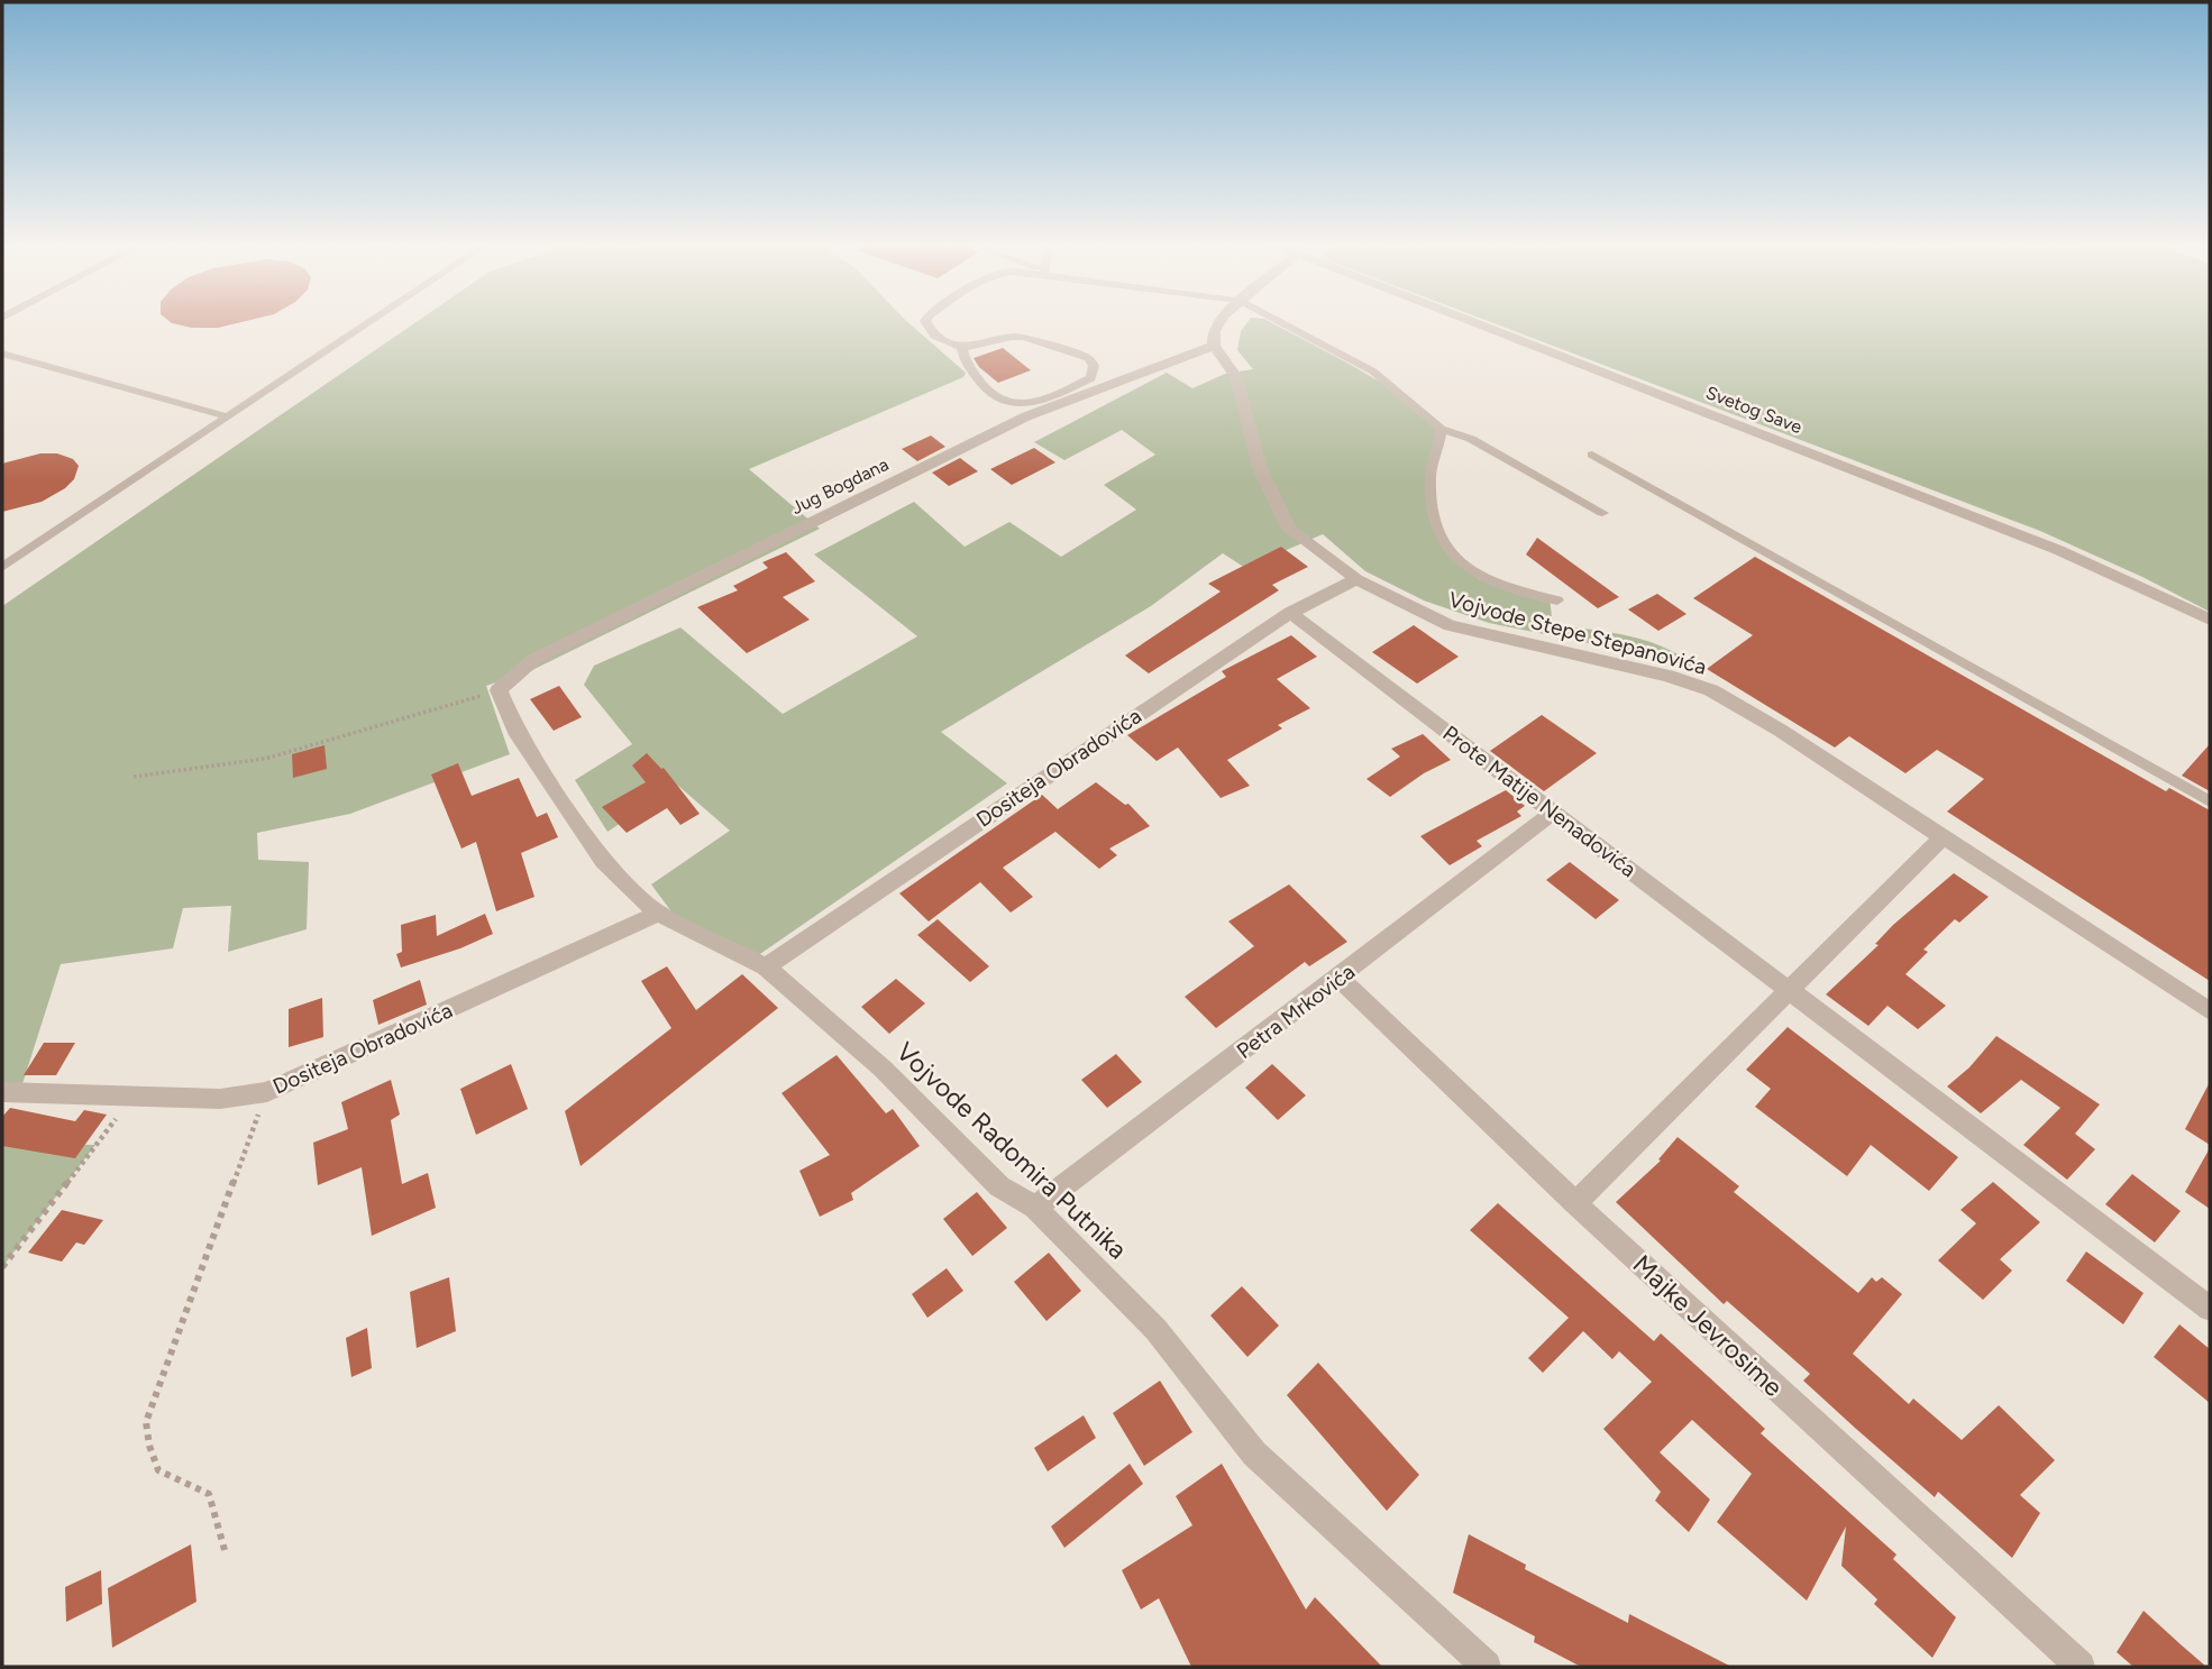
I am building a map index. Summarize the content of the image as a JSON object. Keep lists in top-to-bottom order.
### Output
{
  "streets": {
    "street": [
      "Svetog Save",
      "Jug Bogdana",
      "Vojvode Stepe Stepanovića",
      "Dositeja Obradovića",
      "Prote Matije Nenadovića",
      "Petra Mrkovića",
      "Vojvode Radomira Putnika",
      "Majke Jevrosime"
    ]
  },
  "crossings": [
    ["Jug Bogdana", "Vojvode Stepe Stepanovića"],
    ["Jug Bogdana", "Vojvode Radomira Putnika"],
    ["Vojvode Stepe Stepanovića", "Dositeja Obradovića"],
    ["Dositeja Obradovića", "Prote Matije Nenadovića"],
    ["Dositeja Obradovića", "Vojvode Radomira Putnika"],
    ["Prote Matije Nenadovića", "Petra Mrkovića"],
    ["Petra Mrkovića", "Vojvode Radomira Putnika"],
    ["Petra Mrkovića", "Majke Jevrosime"]
  ]
}
